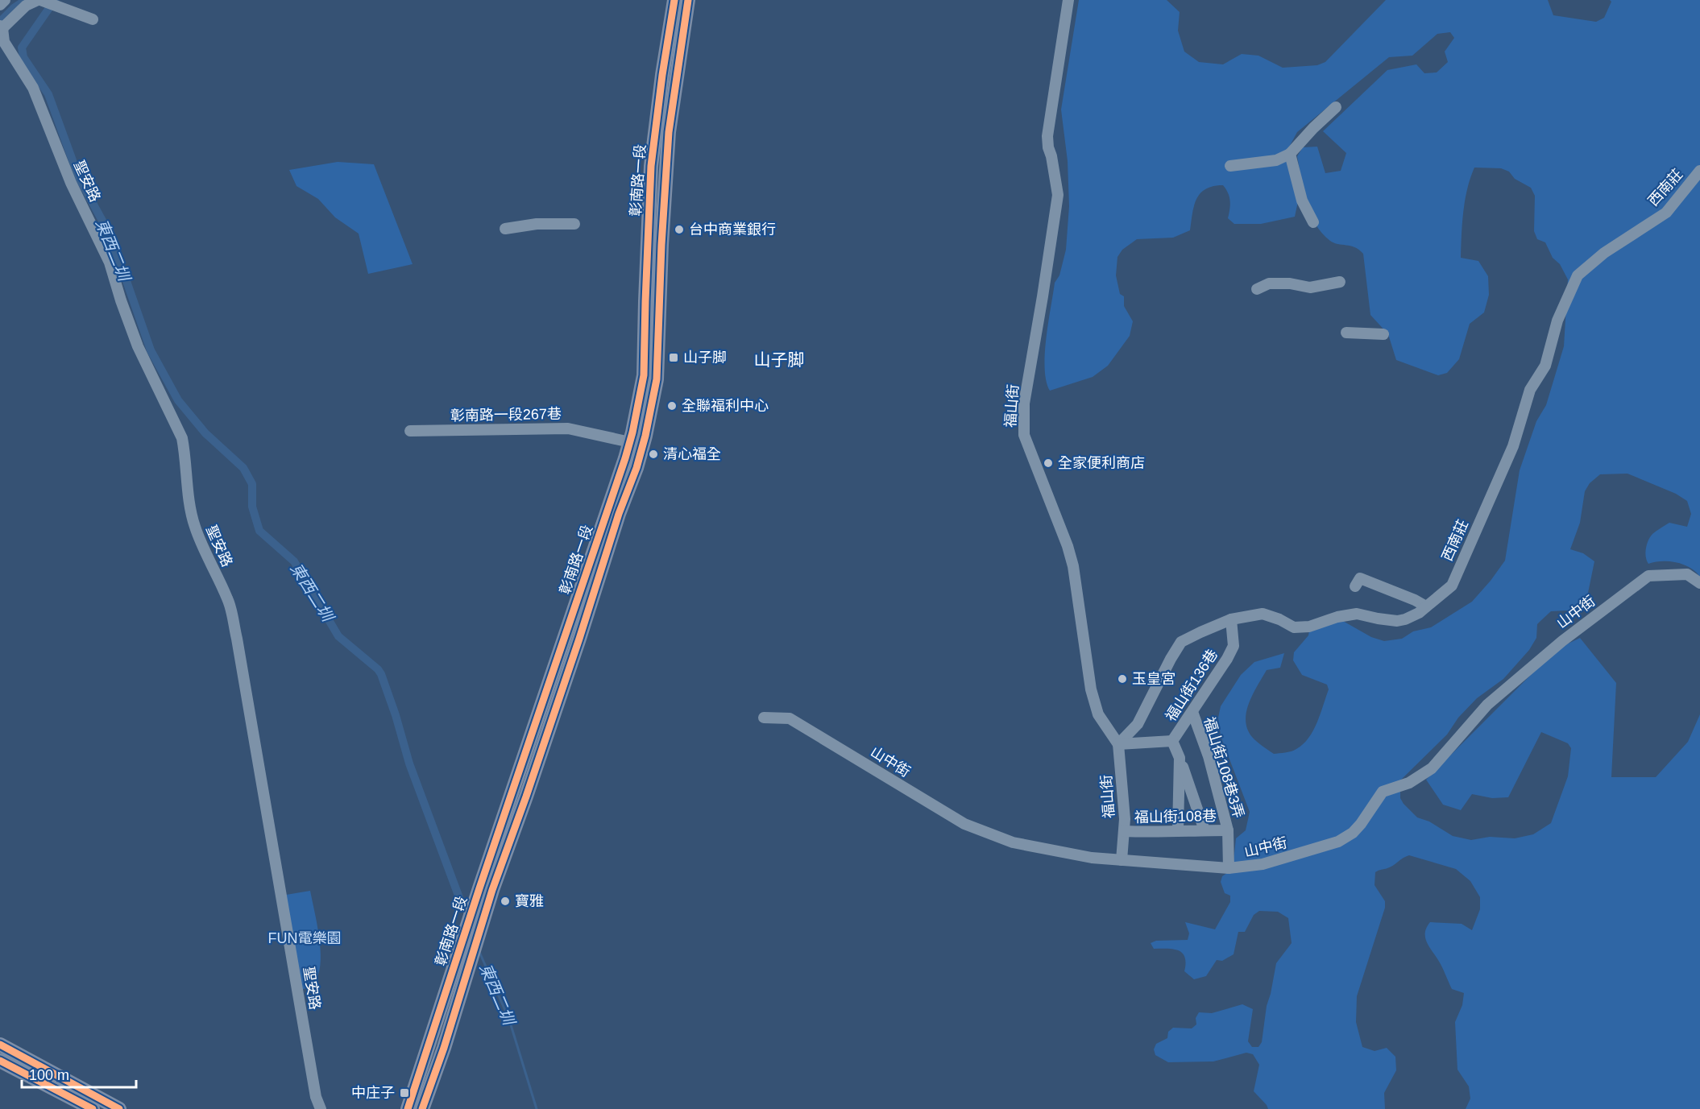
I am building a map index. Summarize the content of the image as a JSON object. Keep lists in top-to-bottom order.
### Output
{
  "streets": {
    "main road": ["彰南路一段"],
    "street": [
      "聖安路",
      "西南莊",
      "福山街",
      "彰南路一段267巷",
      "山中街",
      "福山街136巷",
      "福山街108巷3弄",
      "福山街108巷"
    ]
  },
  "crossings": [
    ["彰南路一段", "彰南路一段267巷"],
    ["西南莊", "福山街"],
    ["西南莊", "福山街136巷"],
    ["福山街", "山中街"],
    ["福山街", "福山街136巷"],
    ["福山街", "福山街108巷"],
    ["山中街", "福山街108巷3弄"],
    ["福山街136巷", "福山街108巷3弄"],
    ["福山街108巷3弄", "福山街108巷"]
  ],
  "districts": ["山子脚"],
  "water": ["東西二圳"],
  "parks": ["FUN電樂園"],
  "places": {
    "other": [
      "台中商業銀行",
      "全聯福利中心",
      "清心福全",
      "全家便利商店",
      "玉皇宮",
      "寶雅"
    ],
    "transit": ["山子脚", "中庄子"]
  },
  "scale_bar": "100 m"
}
